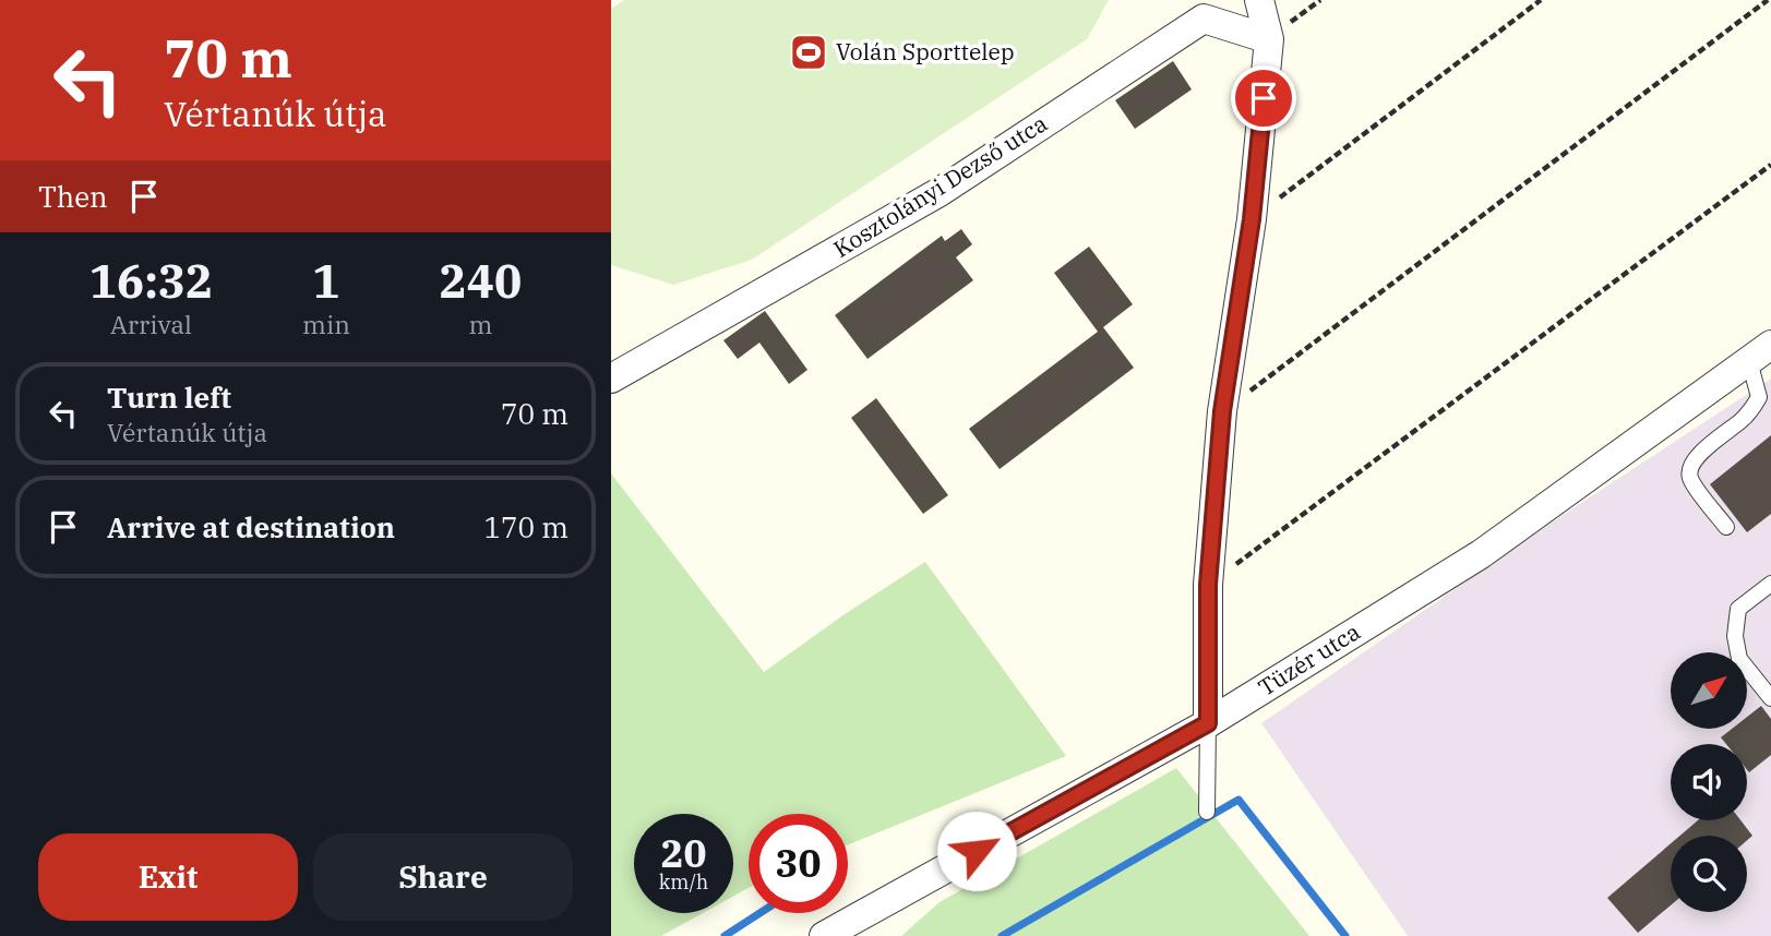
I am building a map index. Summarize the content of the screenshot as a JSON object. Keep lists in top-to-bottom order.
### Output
{
  "streets": {
    "street": ["Kosztolányi Dezső utca", "Tüzér utca"]
  },
  "places": {
    "sports": ["Volán Sporttelep"]
  },
  "north": "top right",
  "page": {
    "turn": ["70 m", "Vértanúk útja"],
    "then": "Then",
    "eta": [
      "16:32",
      "Arrival",
      "1",
      "min",
      "240",
      "m"
    ],
    "list": [
      {
        "name": "Turn left",
        "note": "Vértanúk útja",
        "value": "70 m"
      },
      {
        "name": "Arrive at destination",
        "value": "170 m"
      }
    ],
    "speed": "20 km/h",
    "limit": "30",
    "buttons": ["Exit", "Share"]
  }
}
